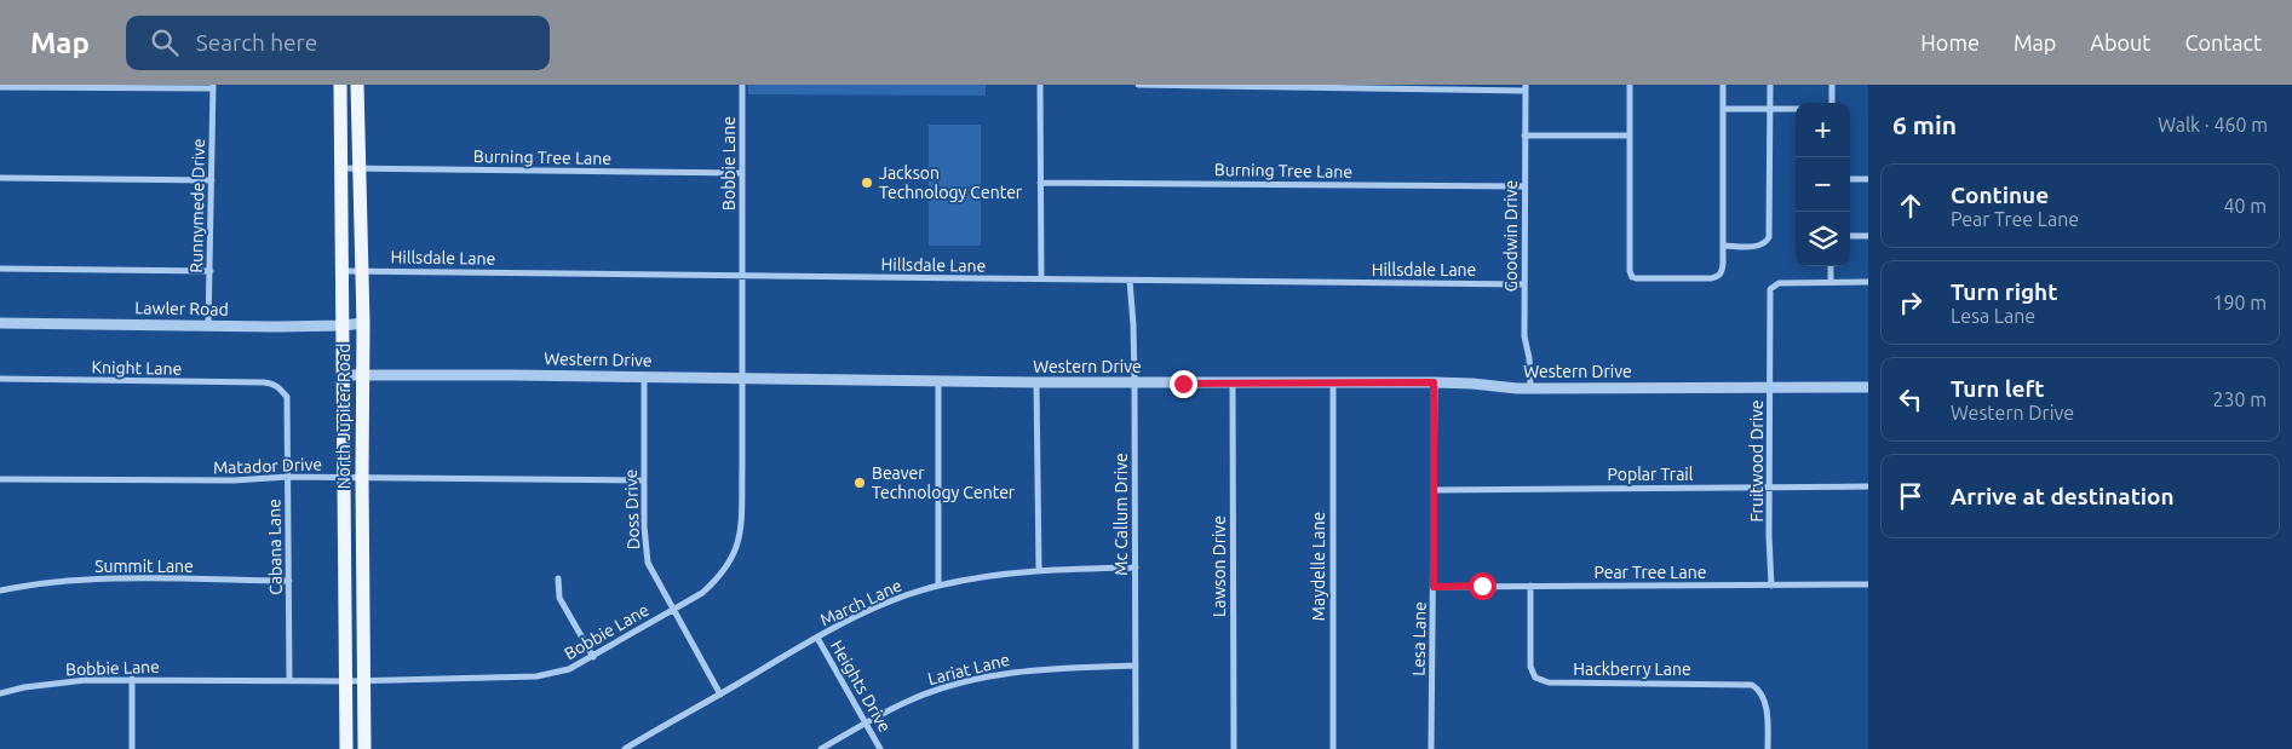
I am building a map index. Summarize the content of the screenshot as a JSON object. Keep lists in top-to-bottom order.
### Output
{
  "streets": {
    "main road": ["North Jupiter Road"],
    "street": [
      "Burning Tree Lane",
      "Bobbie Lane",
      "Runnymede Drive",
      "Goodwin Drive",
      "Hillsdale Lane",
      "Lawler Road",
      "Western Drive",
      "Knight Lane",
      "Fruitwood Drive",
      "Matador Drive",
      "Poplar Trail",
      "Doss Drive",
      "Mc Callum Drive",
      "Cabana Lane",
      "Summit Lane",
      "Lawson Drive",
      "Maydelle Lane",
      "Pear Tree Lane",
      "March Lane",
      "Lesa Lane",
      "Lariat Lane",
      "Hackberry Lane",
      "Heights Drive"
    ]
  },
  "crossings": [
    ["Burning Tree Lane", "Bobbie Lane"],
    ["Burning Tree Lane", "Goodwin Drive"],
    ["Burning Tree Lane", "North Jupiter Road"],
    ["Bobbie Lane", "Hillsdale Lane"],
    ["Bobbie Lane", "Western Drive"],
    ["Bobbie Lane", "North Jupiter Road"],
    ["Bobbie Lane", "Doss Drive"],
    ["Bobbie Lane", "Cabana Lane"],
    ["Runnymede Drive", "Lawler Road"],
    ["Goodwin Drive", "Hillsdale Lane"],
    ["Goodwin Drive", "Western Drive"],
    ["Hillsdale Lane", "North Jupiter Road"],
    ["Hillsdale Lane", "Mc Callum Drive"],
    ["Lawler Road", "North Jupiter Road"],
    ["Western Drive", "North Jupiter Road"],
    ["Western Drive", "Fruitwood Drive"],
    ["Western Drive", "Doss Drive"],
    ["Western Drive", "Mc Callum Drive"],
    ["Western Drive", "Lawson Drive"],
    ["Western Drive", "Maydelle Lane"],
    ["Western Drive", "Lesa Lane"],
    ["Knight Lane", "Cabana Lane"],
    ["North Jupiter Road", "Matador Drive"],
    ["Fruitwood Drive", "Poplar Trail"],
    ["Fruitwood Drive", "Pear Tree Lane"],
    ["Matador Drive", "Doss Drive"],
    ["Matador Drive", "Cabana Lane"],
    ["Poplar Trail", "Lesa Lane"],
    ["Doss Drive", "March Lane"],
    ["Mc Callum Drive", "March Lane"],
    ["Mc Callum Drive", "Lariat Lane"],
    ["Cabana Lane", "Summit Lane"],
    ["Pear Tree Lane", "Lesa Lane"],
    ["Pear Tree Lane", "Hackberry Lane"],
    ["March Lane", "Heights Drive"],
    ["Lariat Lane", "Heights Drive"]
  ],
  "places": ["Jackson Technology Center", "Beaver Technology Center"],
  "page": {
    "header": "Map",
    "search": "Search here",
    "nav": [
      "Home",
      "Map",
      "About",
      "Contact"
    ],
    "heading": ["6 min", "Walk · 460 m"],
    "map_buttons": ["+", "−"],
    "list": [
      ["Continue", "Pear Tree Lane", "40 m"],
      ["Turn right", "Lesa Lane", "190 m"],
      ["Turn left", "Western Drive", "230 m"],
      "Arrive at destination"
    ]
  }
}
